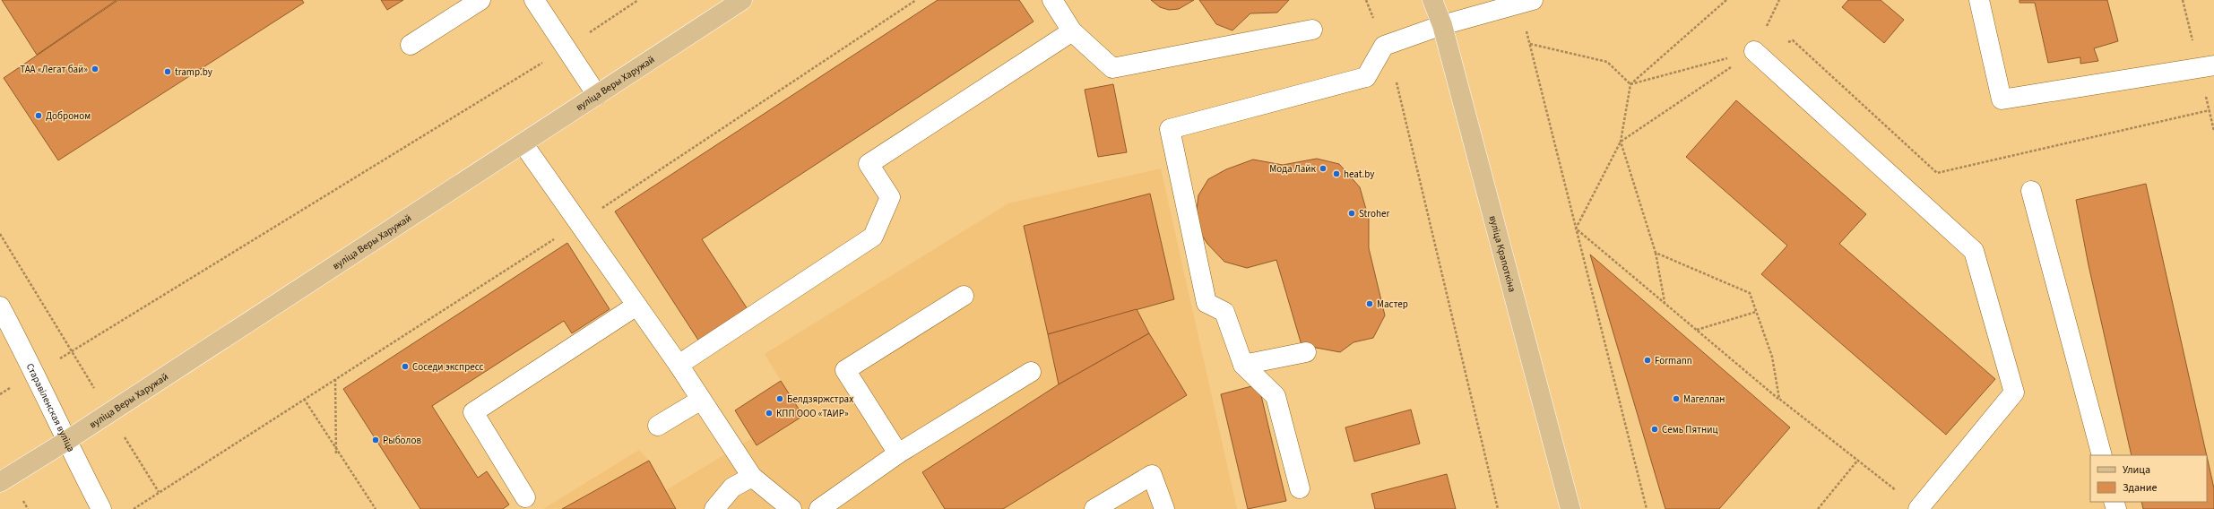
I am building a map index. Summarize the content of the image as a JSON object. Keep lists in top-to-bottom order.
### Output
{
  "streets": {
    "main road": ["вуліца Веры Харужай", "вуліца Крапоткіна"],
    "street": ["Старавіленская вуліца"]
  },
  "crossings": [
    ["вуліца Веры Харужай", "Старавіленская вуліца"]
  ],
  "places": [
    "ТАА «Легат бай»",
    "tramp.by",
    "Доброном",
    "Мода Лайк",
    "heat.by",
    "Stroher",
    "Мастер",
    "Formann",
    "Соседи экспресс",
    "Белдзяржстрах",
    "Магеллан",
    "КПП ООО «ТАИР»",
    "Семь Пятниц",
    "Рыболов"
  ],
  "legend": ["Улица", "Здание"]
}
